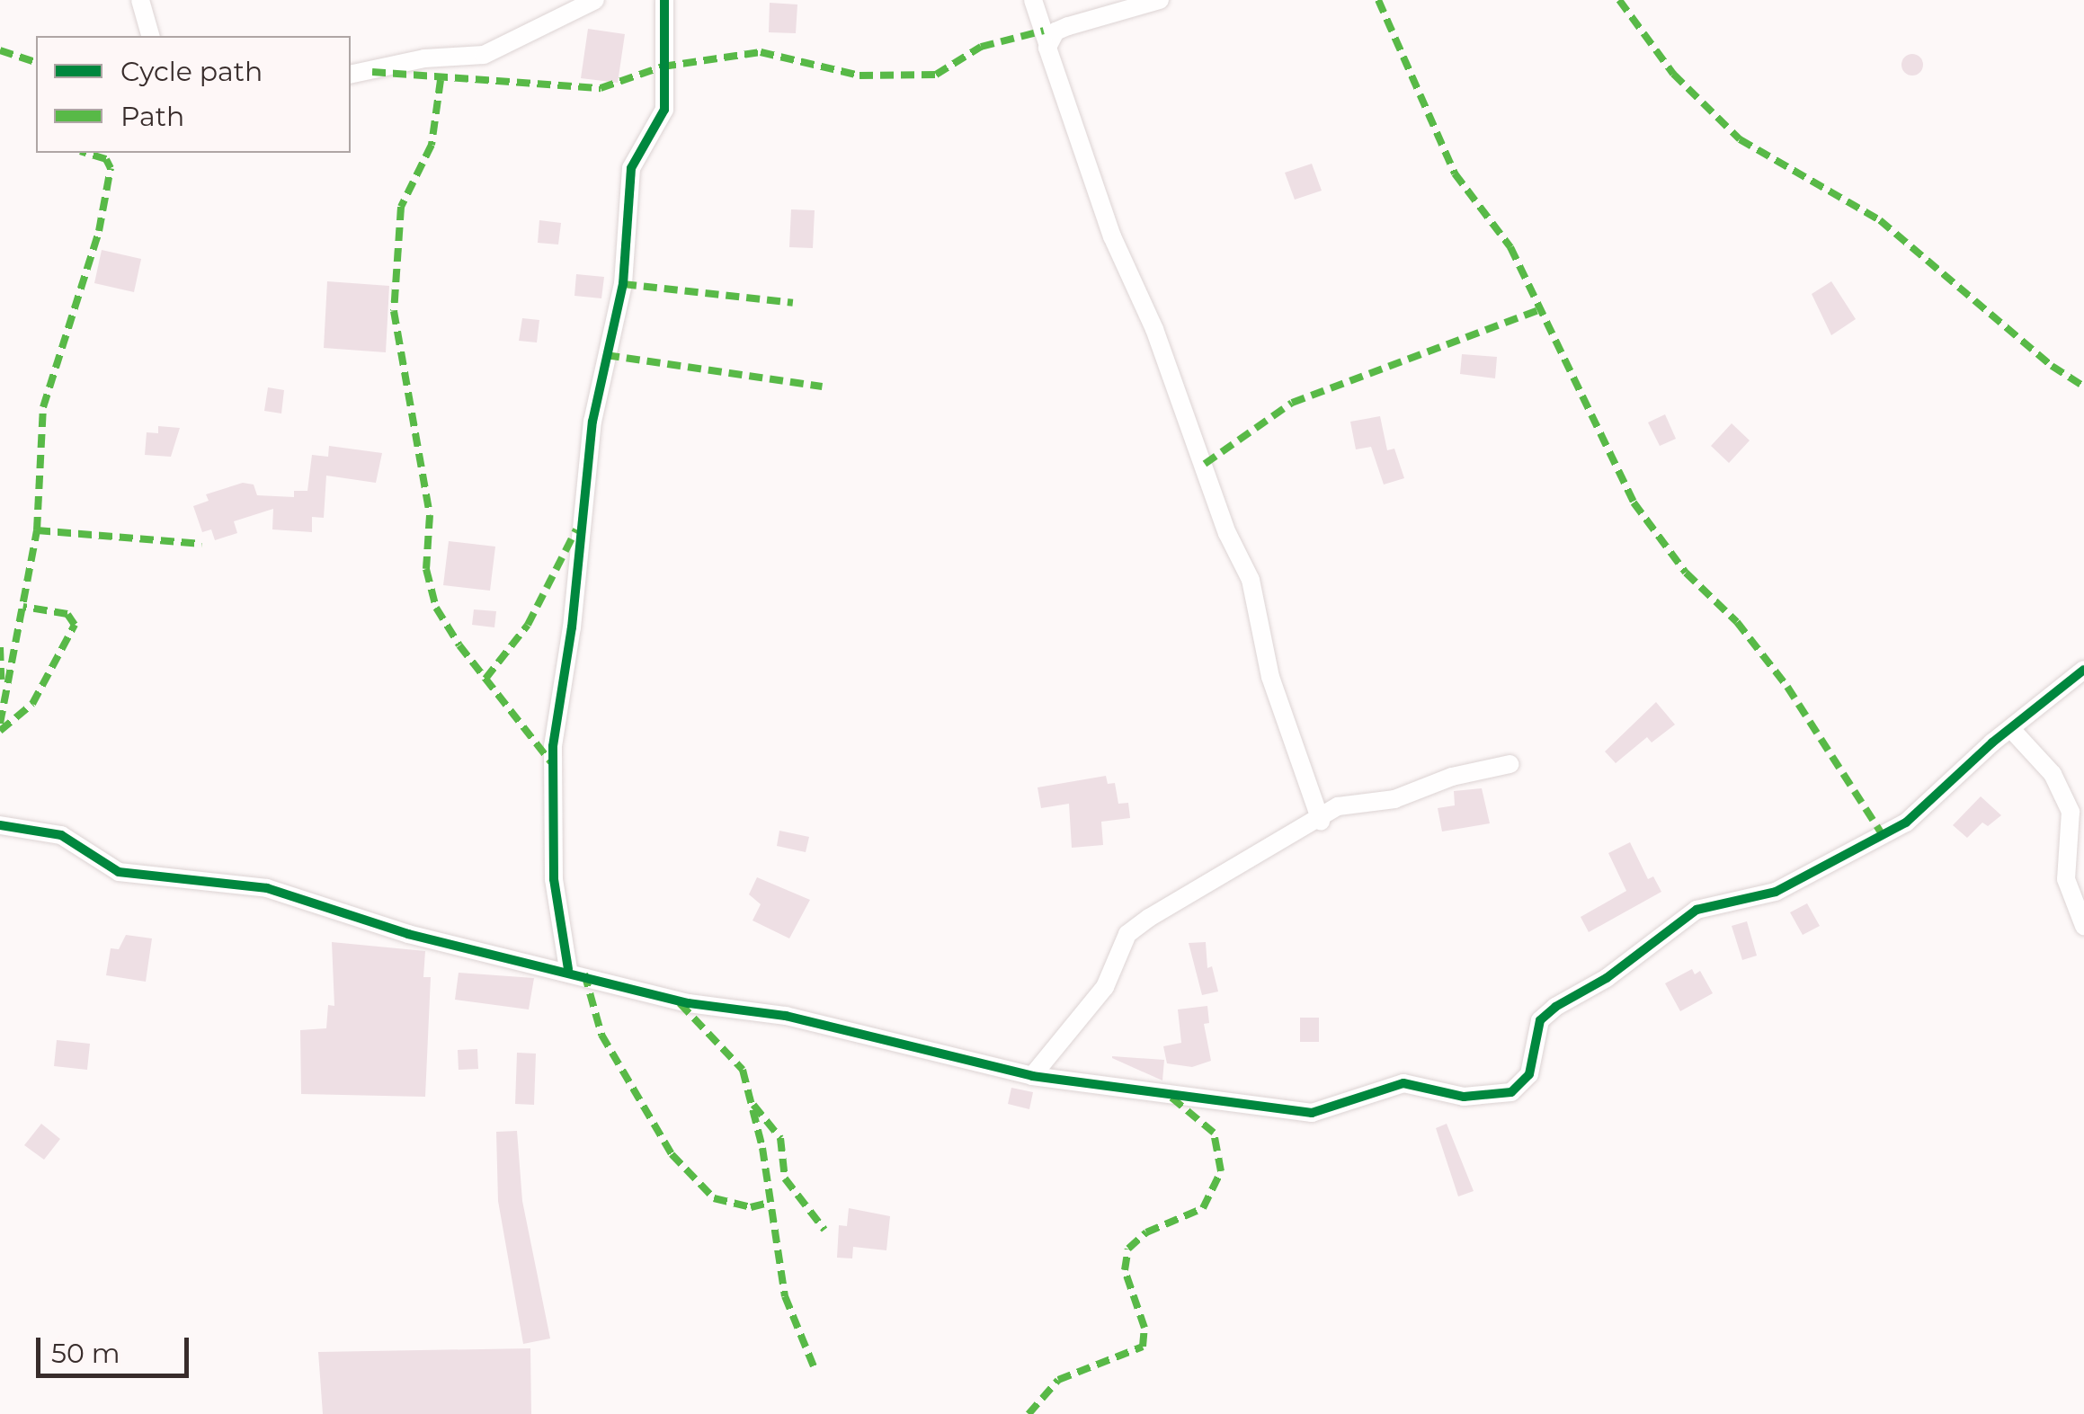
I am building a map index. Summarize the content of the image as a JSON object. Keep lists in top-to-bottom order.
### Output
{
  "legend": ["Cycle path", "Path"],
  "scale_bar": "50 m"
}
